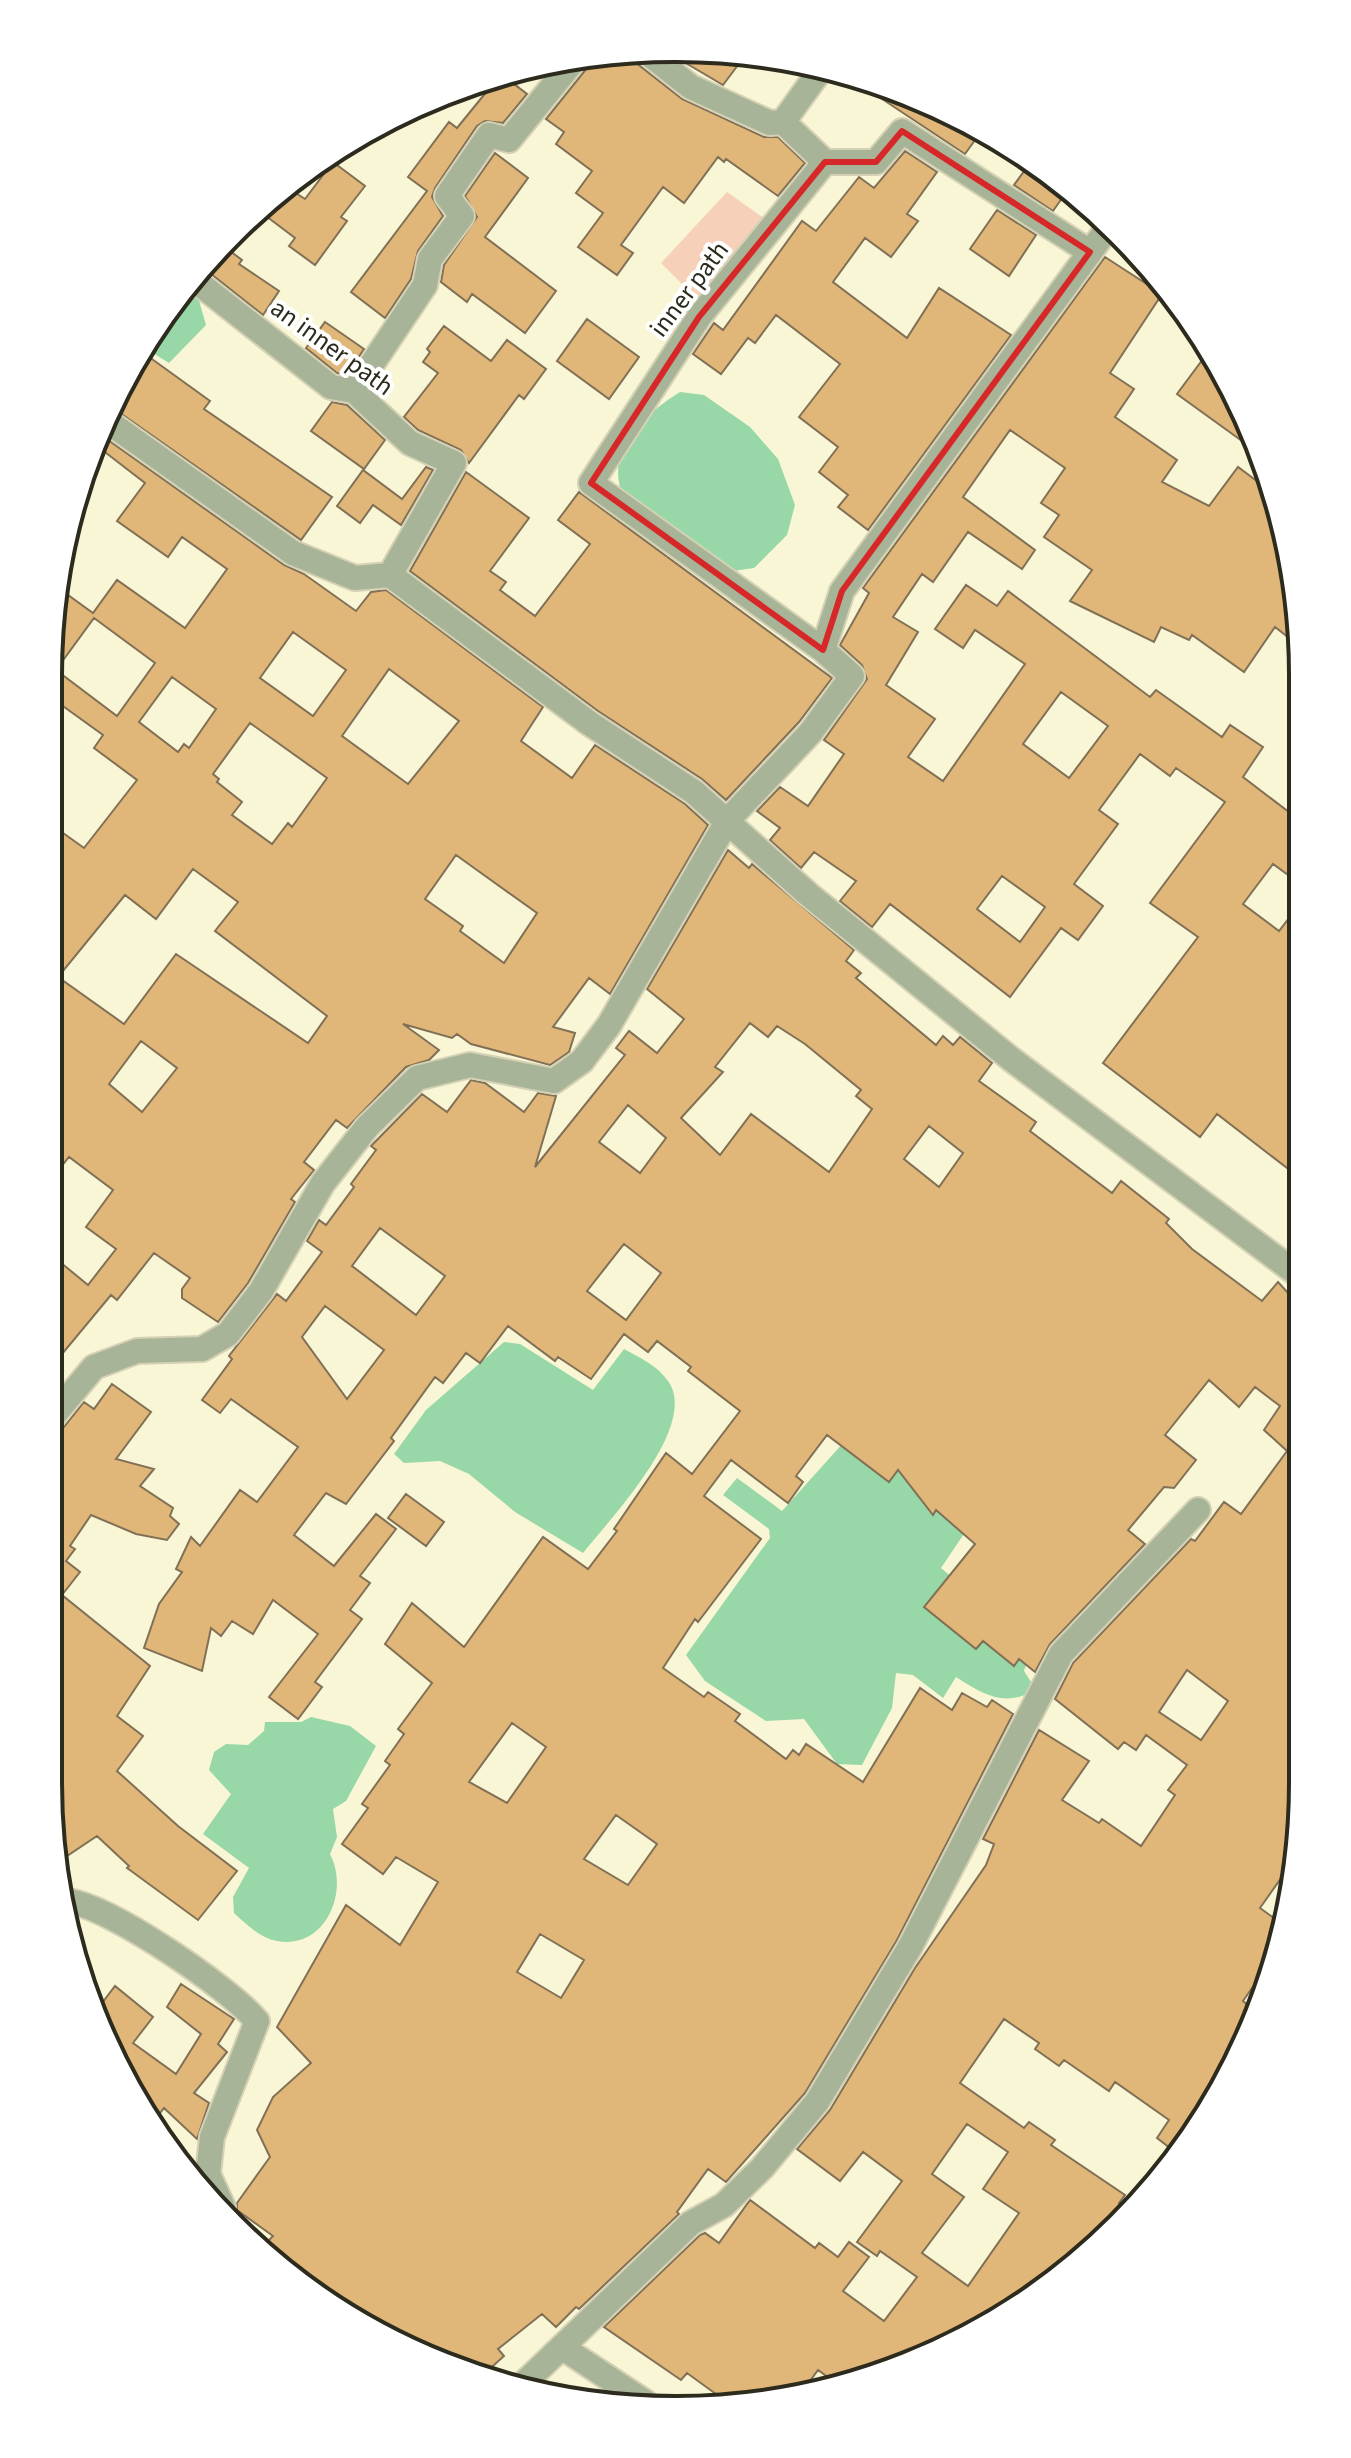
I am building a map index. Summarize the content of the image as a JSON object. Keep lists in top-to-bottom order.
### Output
{
  "streets": {
    "street": ["inner path", "an inner path"]
  }
}
